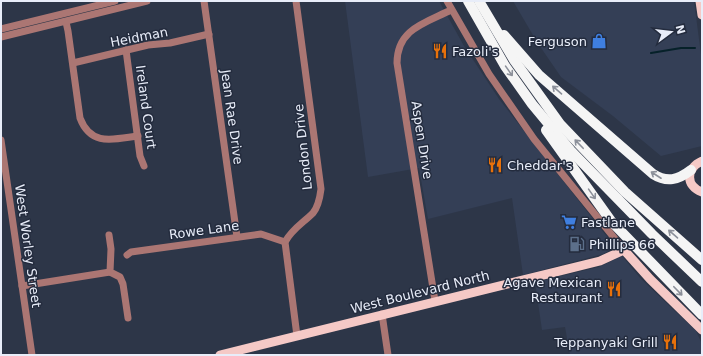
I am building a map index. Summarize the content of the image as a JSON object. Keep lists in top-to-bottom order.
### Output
{
  "streets": {
    "main road": ["West Boulevard North"],
    "street": [
      "Heidman",
      "Ireland Court",
      "Jean Rae Drive",
      "Aspen Drive",
      "London Drive",
      "Rowe Lane",
      "West Worley Street"
    ]
  },
  "crossings": [
    ["Heidman", "Ireland Court"],
    ["Heidman", "Jean Rae Drive"],
    ["Jean Rae Drive", "Rowe Lane"],
    ["Aspen Drive", "West Boulevard North"],
    ["London Drive", "Rowe Lane"]
  ],
  "places": {
    "shop": ["Ferguson"],
    "restaurant": [
      "Fazoli's",
      "Cheddar's",
      "Agave Mexican Restaurant",
      "Teppanyaki Grill"
    ],
    "supermarket": ["Fastlane"],
    "fuel station": ["Phillips 66"]
  },
  "north": "right"
}
